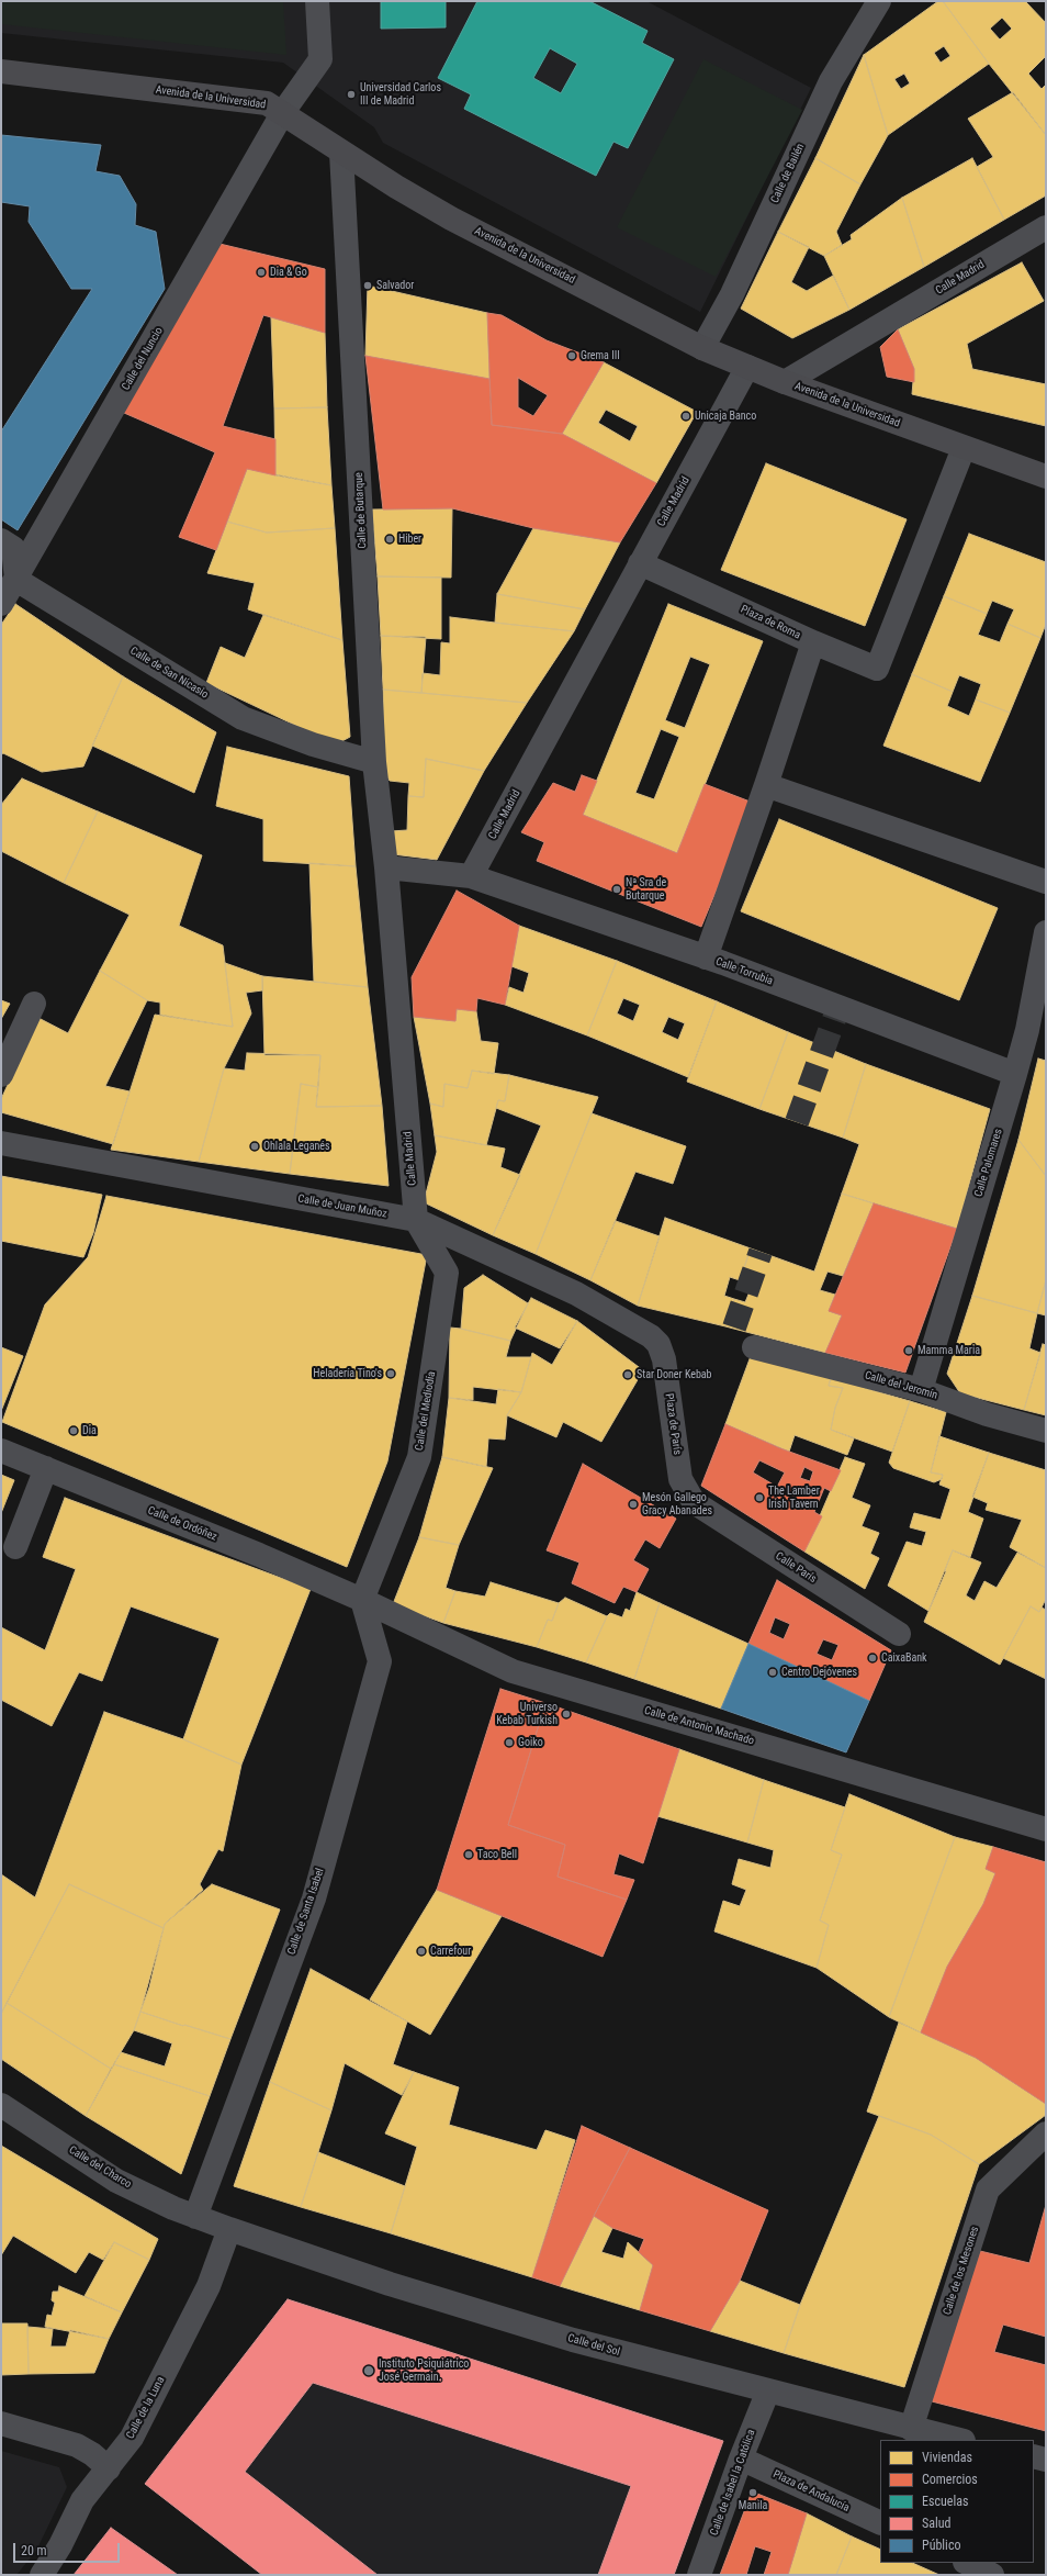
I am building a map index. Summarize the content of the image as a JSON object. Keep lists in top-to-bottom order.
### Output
{
  "streets": {
    "main road": ["Avenida de la Universidad"],
    "street": [
      "Calle de Bailén",
      "Calle Madrid",
      "Calle del Nuncio",
      "Calle de Butarque",
      "Plaza de Roma",
      "Calle de San Nicasio",
      "Calle Torrubia",
      "Calle Palomares",
      "Calle de Juan Muñoz",
      "Calle del Jeromín",
      "Calle del Mediodía",
      "Plaza de París",
      "Calle de Ordóñez",
      "Calle París",
      "Calle de Antonio Machado",
      "Calle de Santa Isabel",
      "Calle del Charco",
      "Calle de los Mesones",
      "Calle del Sol",
      "Calle de la Luna",
      "Calle de Isabel la Católica",
      "Plaza de Andalucía"
    ]
  },
  "crossings": [
    ["Avenida de la Universidad", "Calle de Bailén"],
    ["Avenida de la Universidad", "Calle Madrid"],
    ["Avenida de la Universidad", "Calle del Nuncio"],
    ["Avenida de la Universidad", "Calle de Butarque"],
    ["Calle Madrid", "Calle de Butarque"],
    ["Calle Madrid", "Plaza de Roma"],
    ["Calle Madrid", "Calle Torrubia"],
    ["Calle Madrid", "Calle de Juan Muñoz"],
    ["Calle Madrid", "Calle del Mediodía"],
    ["Calle del Nuncio", "Calle de San Nicasio"],
    ["Calle de Butarque", "Calle de San Nicasio"],
    ["Plaza de Roma", "Calle Torrubia"],
    ["Calle Torrubia", "Calle Palomares"],
    ["Calle Palomares", "Calle del Jeromín"],
    ["Calle de Juan Muñoz", "Calle del Mediodía"],
    ["Calle de Juan Muñoz", "Plaza de París"],
    ["Calle del Mediodía", "Calle de Ordóñez"],
    ["Calle del Mediodía", "Calle de Antonio Machado"],
    ["Calle del Mediodía", "Calle de Santa Isabel"],
    ["Plaza de París", "Calle París"],
    ["Calle de Ordóñez", "Calle de Antonio Machado"],
    ["Calle de Ordóñez", "Calle de Santa Isabel"],
    ["Calle de Antonio Machado", "Calle de Santa Isabel"],
    ["Calle de Santa Isabel", "Calle del Charco"],
    ["Calle del Charco", "Calle del Sol"],
    ["Calle del Charco", "Calle de la Luna"],
    ["Calle de los Mesones", "Calle del Sol"],
    ["Calle del Sol", "Calle de la Luna"],
    ["Calle del Sol", "Calle de Isabel la Católica"],
    ["Calle de Isabel la Católica", "Plaza de Andalucía"]
  ],
  "places": [
    "Universidad Carlos III de Madrid",
    "Dia & Go",
    "Salvador",
    "Grema III",
    "Unicaja Banco",
    "Hiber",
    "Nª Sra de Butarque",
    "Ohlala Leganés",
    "Mamma Maria",
    "Heladería Tino's",
    "Star Doner Kebab",
    "Dia",
    "The Lamber Irish Tavern",
    "Mesón Gallego Gracy Abanades",
    "CaixaBank",
    "Centro Dejóvenes",
    "Universo Kebab Turkish",
    "Goiko",
    "Taco Bell",
    "Carrefour",
    "Instituto Psiquiátrico José Germain.",
    "Manila"
  ],
  "legend": [
    "Viviendas",
    "Comercios",
    "Escuelas",
    "Salud",
    "Público"
  ],
  "scale_bar": "20 m"
}
